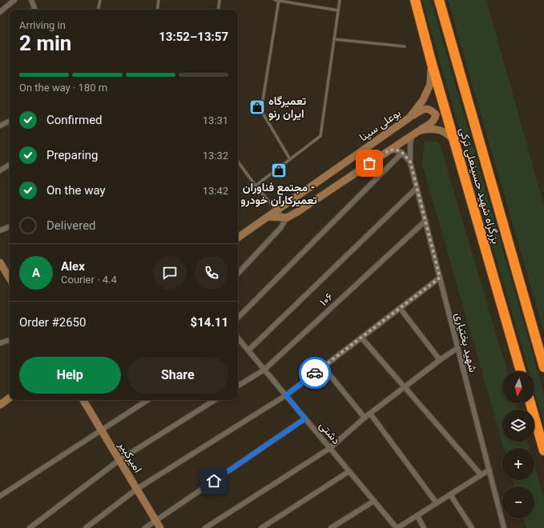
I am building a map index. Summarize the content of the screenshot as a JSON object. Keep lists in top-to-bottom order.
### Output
{
  "streets": {
    "highway": ["بزرگراه شهید حسینعلی ترکی"],
    "main road": ["بوعلی سینا", "امیرکبیر"],
    "street": ["۱۰۶", "شهید بختیاری", "دشتی"]
  },
  "crossings": [
    ["بوعلی سینا", "بزرگراه شهید حسینعلی ترکی"],
    ["۱۰۶", "شهید بختیاری"],
    ["۱۰۶", "دشتی"]
  ],
  "places": {
    "shop": ["تعمیرگاه ایران رنو", "مجتمع فناوران - تعمیرکاران خودرو"]
  },
  "north": "bottom",
  "page": {
    "heading": ["2 min", "Arriving in", "13:52–13:57"],
    "panel": [
      "Alex",
      "Courier · 4.4",
      "Order #2650",
      "$14.11"
    ],
    "bar": "On the way · 180 m",
    "list": [
      ["Confirmed", "13:31"],
      ["Preparing", "13:32"],
      ["On the way", "13:42"],
      "Delivered"
    ],
    "round": "A",
    "buttons": ["Help", "Share"],
    "map_buttons": ["+", "−"]
  }
}
